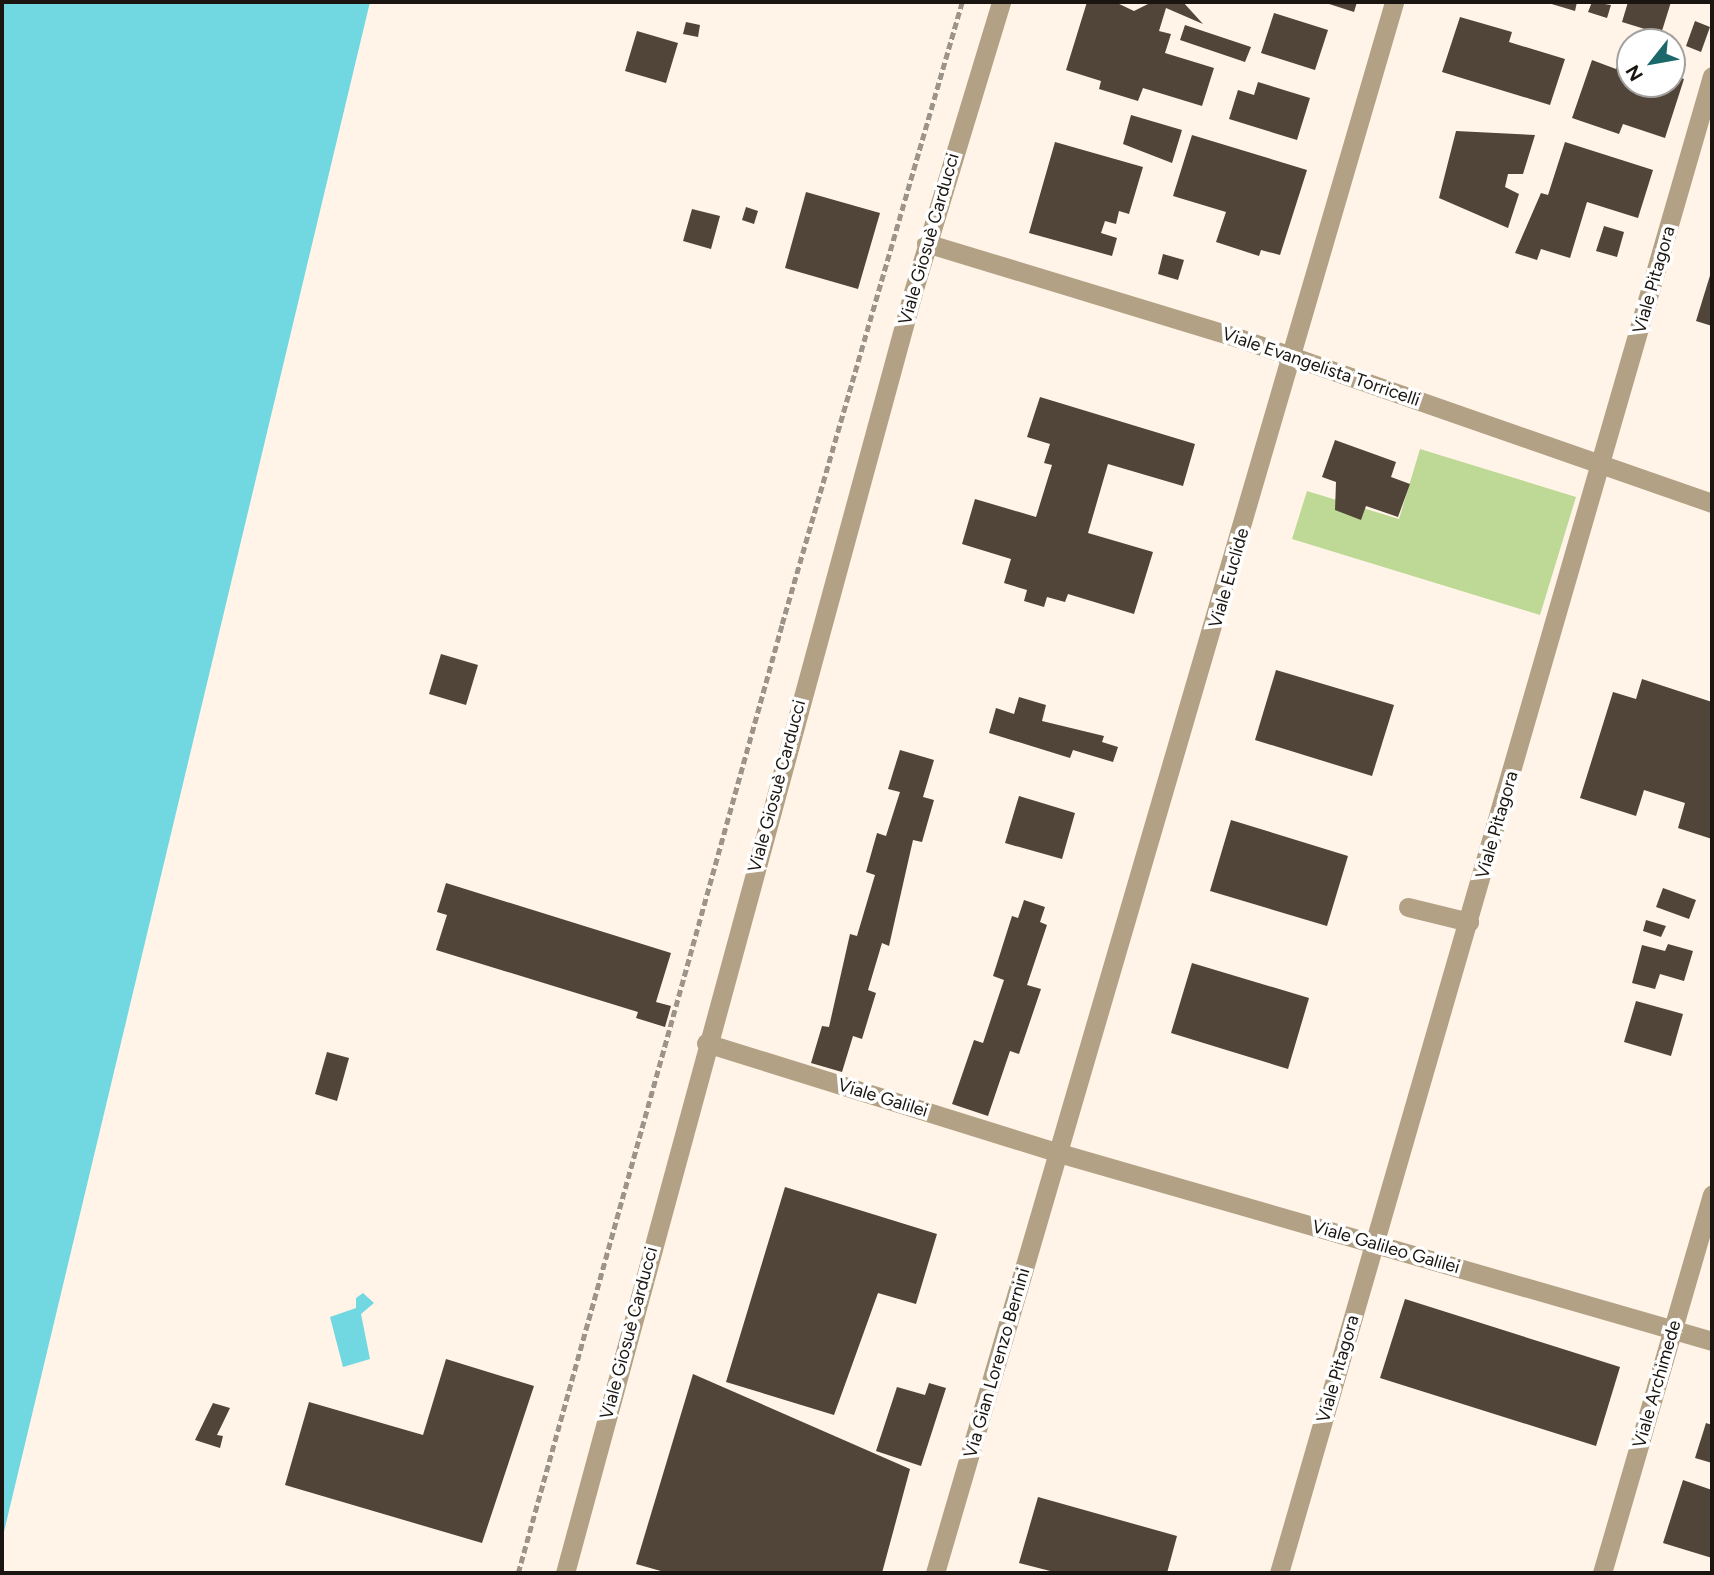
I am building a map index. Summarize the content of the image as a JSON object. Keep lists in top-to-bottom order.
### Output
{
  "streets": {
    "street": [
      "Viale Giosuè Carducci",
      "Viale Pitagora",
      "Viale Evangelista Torricelli",
      "Viale Euclide",
      "Viale Galilei",
      "Viale Galileo Galilei",
      "Via Gian Lorenzo Bernini",
      "Viale Archimede"
    ]
  },
  "crossings": [
    ["Viale Giosuè Carducci", "Viale Evangelista Torricelli"],
    ["Viale Giosuè Carducci", "Viale Galilei"],
    ["Viale Pitagora", "Viale Evangelista Torricelli"],
    ["Viale Pitagora", "Viale Galileo Galilei"],
    ["Viale Evangelista Torricelli", "Viale Euclide"],
    ["Viale Euclide", "Viale Galilei"],
    ["Viale Euclide", "Viale Galileo Galilei"],
    ["Viale Euclide", "Via Gian Lorenzo Bernini"],
    ["Viale Galilei", "Viale Galileo Galilei"],
    ["Viale Galilei", "Via Gian Lorenzo Bernini"],
    ["Viale Galileo Galilei", "Via Gian Lorenzo Bernini"],
    ["Viale Galileo Galilei", "Viale Archimede"]
  ],
  "north": "bottom left"
}
